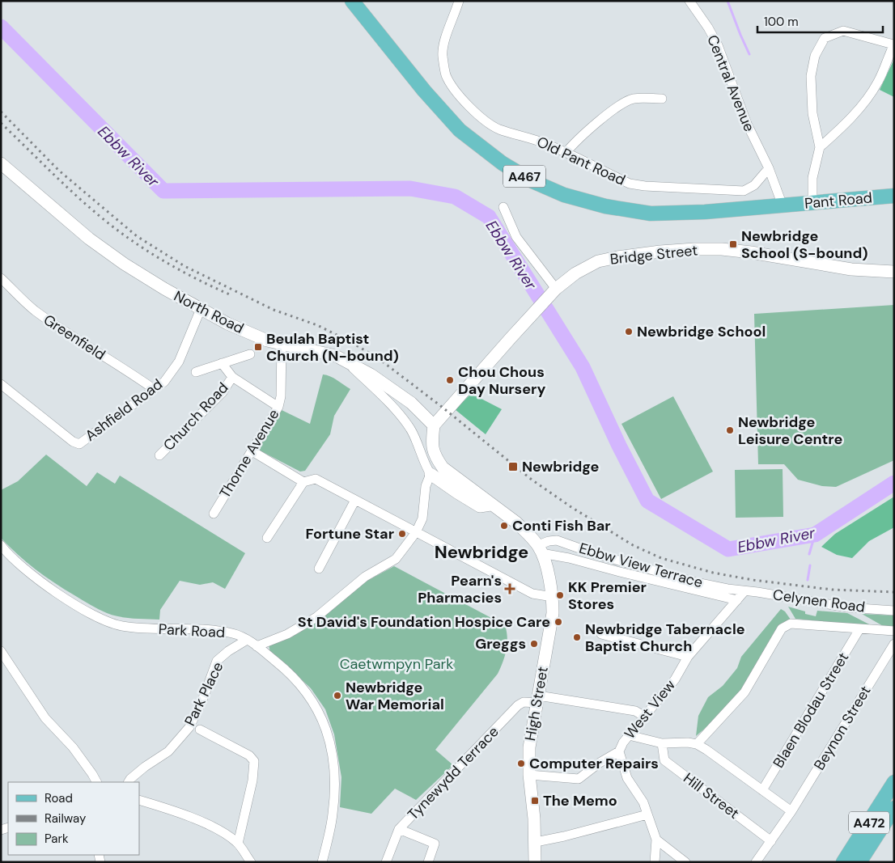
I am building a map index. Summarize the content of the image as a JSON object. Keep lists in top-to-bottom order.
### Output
{
  "streets": {
    "main road": ["A467", "Pant Road", "A472"],
    "street": [
      "Central Avenue",
      "Old Pant Road",
      "Bridge Street",
      "North Road",
      "Greenfield",
      "Ashfield Road",
      "Church Road",
      "Thorne Avenue",
      "Ebbw View Terrace",
      "Celynen Road",
      "Park Road",
      "Park Place",
      "High Street",
      "West View",
      "Blaen Blodau Street",
      "Beynon Street",
      "Tynewydd Terrace",
      "Hill Street"
    ]
  },
  "crossings": [
    ["Central Avenue", "Old Pant Road"],
    ["A467", "Pant Road"],
    ["Bridge Street", "North Road"],
    ["Bridge Street", "High Street"],
    ["North Road", "Ashfield Road"],
    ["North Road", "Thorne Avenue"],
    ["North Road", "High Street"],
    ["Greenfield", "Ashfield Road"],
    ["Ebbw View Terrace", "Celynen Road"],
    ["Ebbw View Terrace", "High Street"],
    ["Ebbw View Terrace", "West View"],
    ["Celynen Road", "West View"],
    ["Park Road", "Park Place"],
    ["High Street", "West View"],
    ["High Street", "Tynewydd Terrace"],
    ["West View", "Tynewydd Terrace"],
    ["Beynon Street", "Hill Street"]
  ],
  "districts": ["Newbridge"],
  "water": ["Ebbw River"],
  "parks": ["Caetwmpyn Park"],
  "places": {
    "transit": [
      "Newbridge School (S-bound)",
      "Beulah Baptist Church (N-bound)",
      "Newbridge",
      "The Memo"
    ],
    "other": [
      "Newbridge School",
      "Chou Chous Day Nursery",
      "Newbridge Leisure Centre",
      "Conti Fish Bar",
      "Fortune Star",
      "KK Premier Stores",
      "St David's Foundation Hospice Care",
      "Newbridge Tabernacle Baptist Church",
      "Greggs",
      "Newbridge War Memorial",
      "Computer Repairs"
    ],
    "health": ["Pearn's Pharmacies"]
  },
  "legend": ["Road", "Railway", "Park"],
  "scale_bar": "100 m"
}
